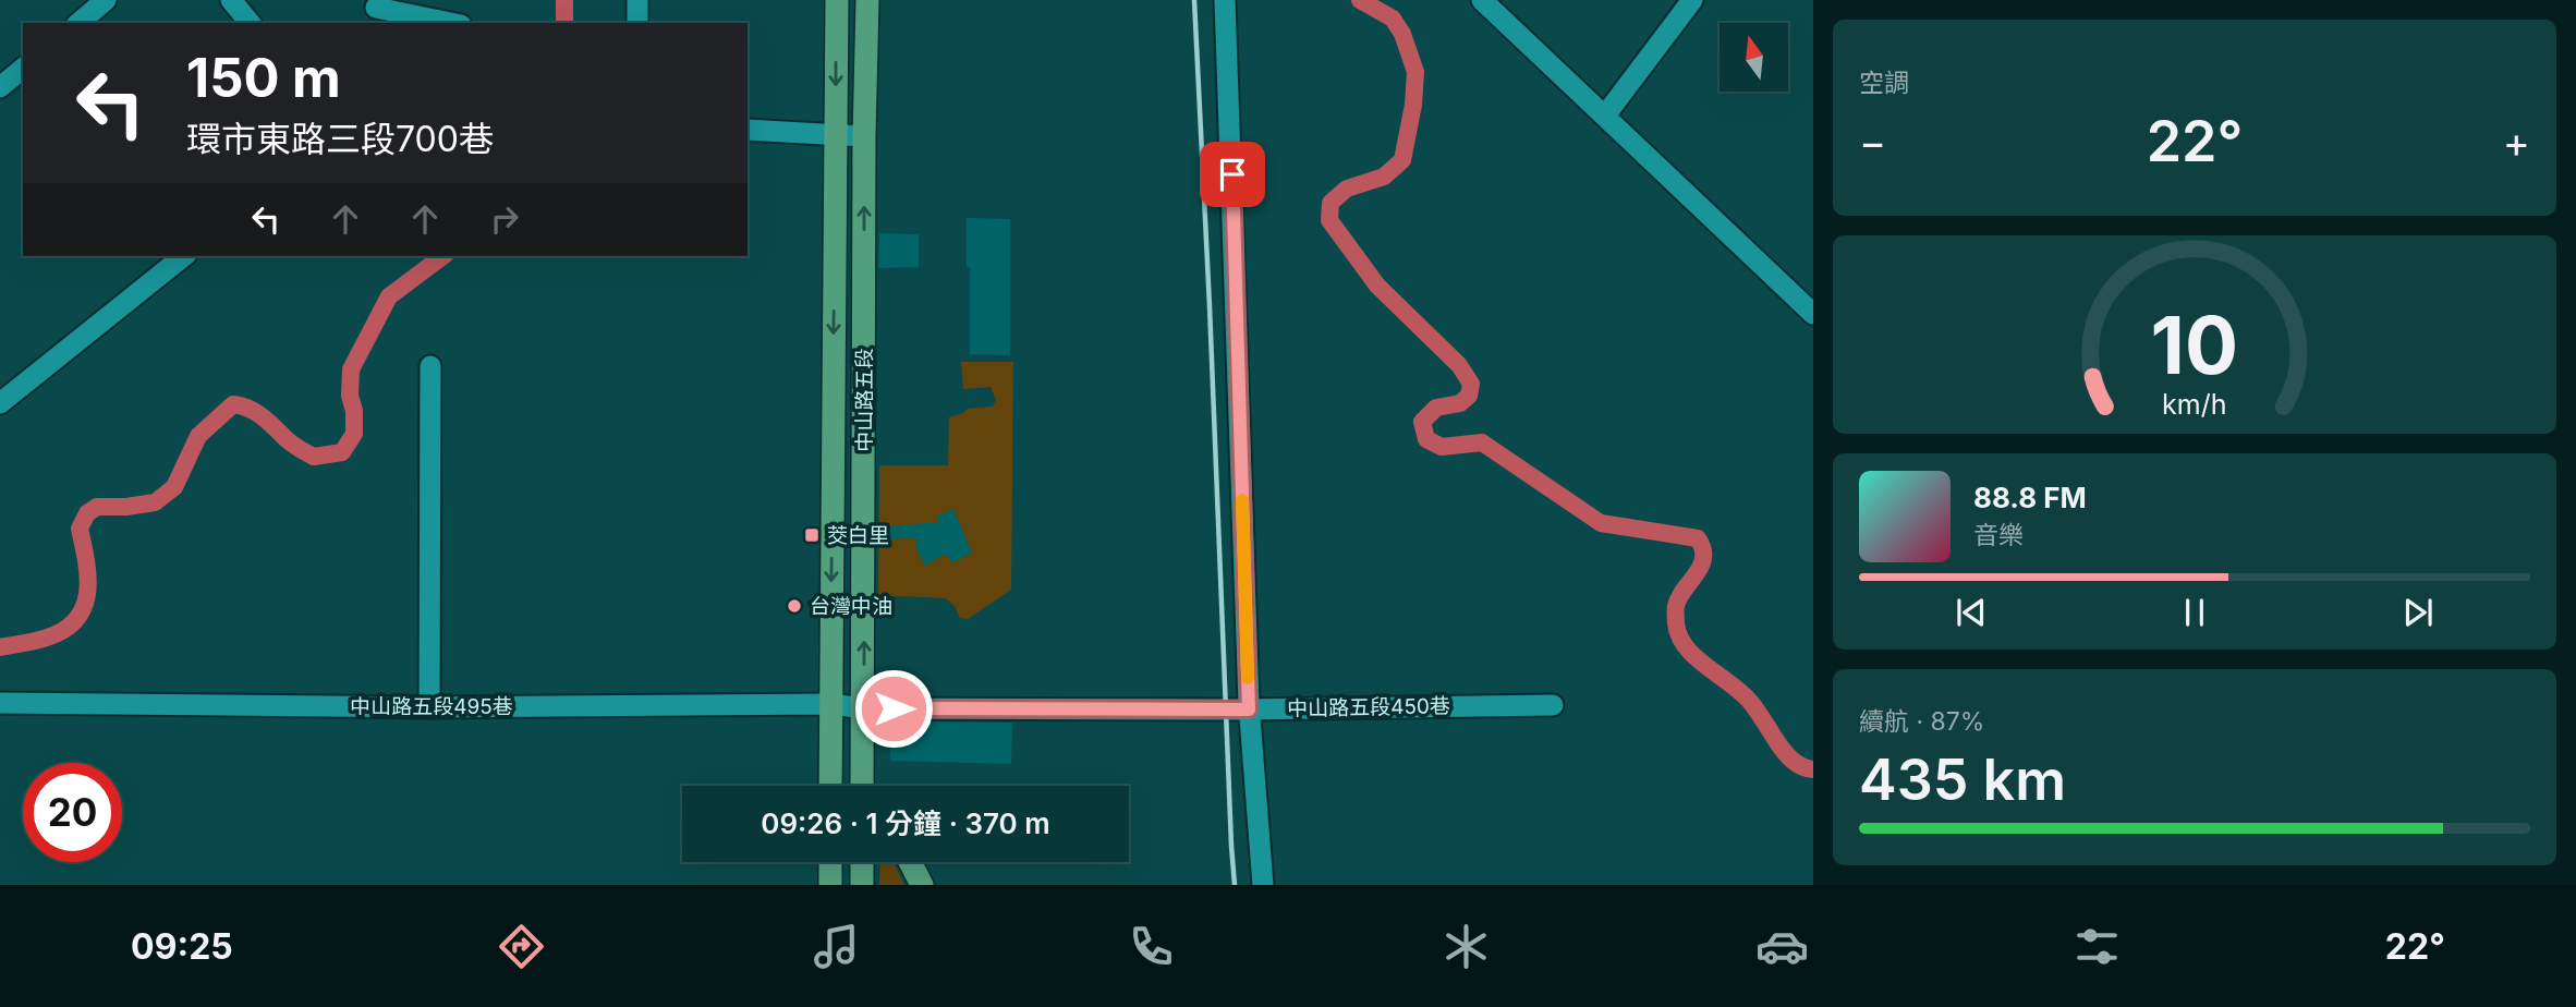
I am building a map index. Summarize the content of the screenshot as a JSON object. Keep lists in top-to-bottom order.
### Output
{
  "streets": {
    "main road": ["中山路五段"],
    "street": ["中山路五段495巷", "中山路五段450巷"]
  },
  "crossings": [
    ["中山路五段", "中山路五段495巷"],
    ["中山路五段", "中山路五段450巷"],
    ["中山路五段495巷", "中山路五段450巷"]
  ],
  "places": {
    "transit": ["茭白里"],
    "other": ["台灣中油"]
  },
  "north": "top",
  "page": {
    "tile": [
      "空調",
      ["續航 · 87%", "435 km"]
    ],
    "turn": ["150 m", "環市東路三段700巷"],
    "heat": ["−", "22°", "+"],
    "song": ["88.8 FM", "音樂"],
    "limit": "20",
    "trip": "09:26 · 1 分鐘 · 370 m",
    "tabs": ["09:25", "22°"],
    "gauge": ["10", "km/h"]
  }
}
